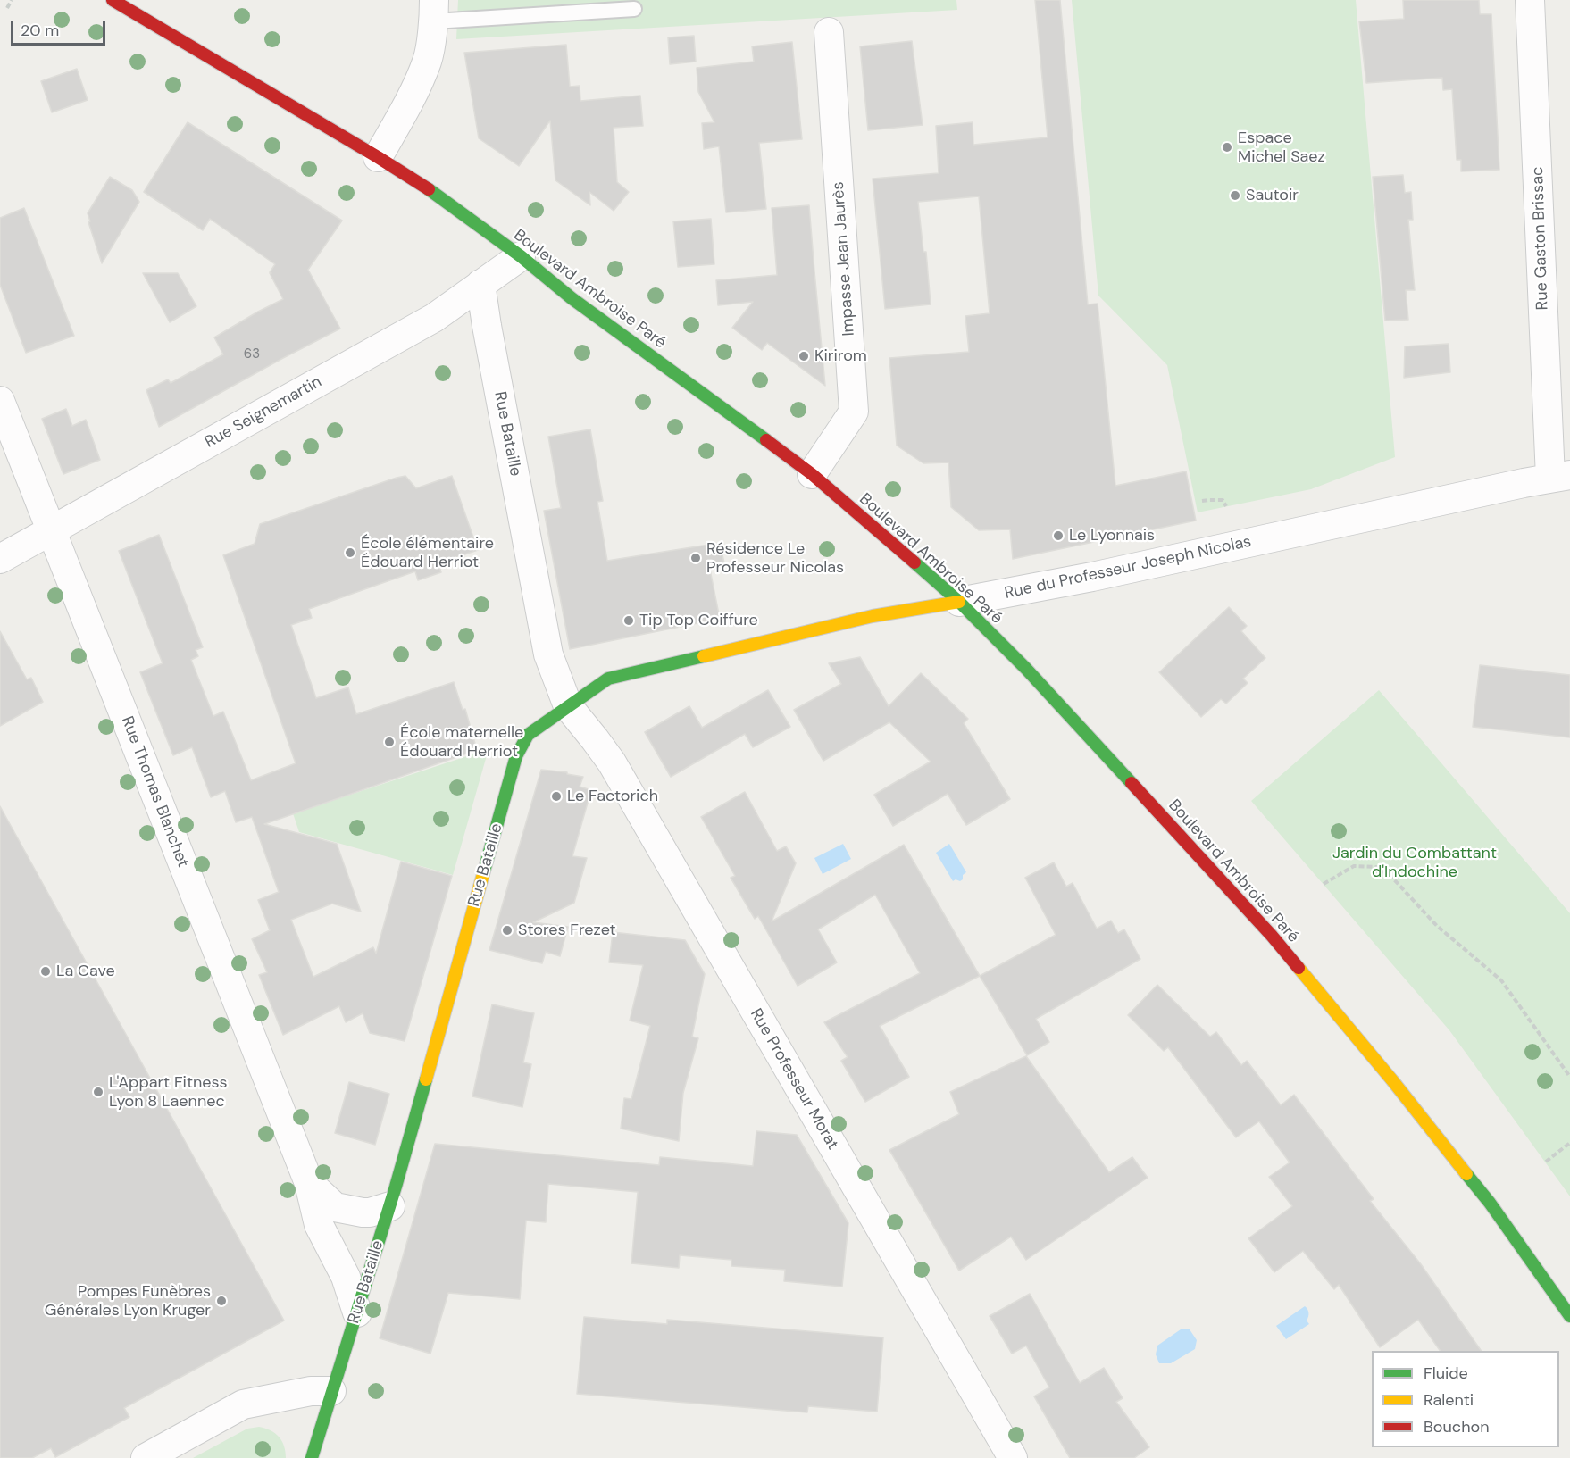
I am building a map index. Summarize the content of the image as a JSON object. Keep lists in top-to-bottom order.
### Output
{
  "streets": {
    "street": [
      "Rue Gaston Brissac",
      "Impasse Jean Jaurès",
      "Boulevard Ambroise Paré",
      "Rue Seignemartin",
      "Rue Bataille",
      "Rue du Professeur Joseph Nicolas",
      "Rue Thomas Blanchet",
      "Rue Professeur Morat"
    ]
  },
  "crossings": [
    ["Rue Gaston Brissac", "Rue du Professeur Joseph Nicolas"],
    ["Impasse Jean Jaurès", "Boulevard Ambroise Paré"],
    ["Boulevard Ambroise Paré", "Rue Seignemartin"],
    ["Boulevard Ambroise Paré", "Rue du Professeur Joseph Nicolas"],
    ["Rue Seignemartin", "Rue Bataille"],
    ["Rue Seignemartin", "Rue Thomas Blanchet"],
    ["Rue Bataille", "Rue du Professeur Joseph Nicolas"],
    ["Rue Bataille", "Rue Thomas Blanchet"],
    ["Rue Bataille", "Rue Professeur Morat"],
    ["Rue du Professeur Joseph Nicolas", "Rue Professeur Morat"]
  ],
  "parks": ["Jardin du Combattant d'Indochine"],
  "places": [
    "Espace Michel Saez",
    "Sautoir",
    "Kirirom",
    "Le Lyonnais",
    "École élémentaire Édouard Herriot",
    "Résidence Le Professeur Nicolas",
    "Tip Top Coiffure",
    "École maternelle Édouard Herriot",
    "Le Factorich",
    "Stores Frezet",
    "La Cave",
    "L'Appart Fitness Lyon 8 Laennec",
    "Pompes Funèbres Générales Lyon Kruger"
  ],
  "house_numbers": ["63"],
  "legend": ["Fluide", "Ralenti", "Bouchon"],
  "scale_bar": "20 m"
}
